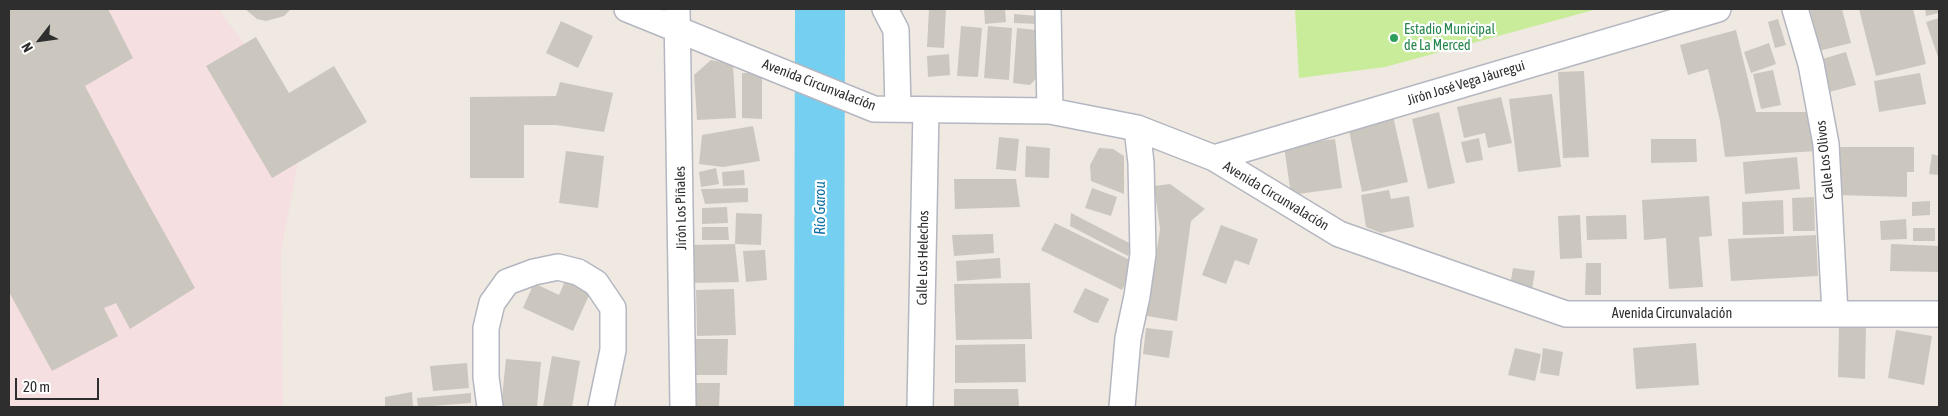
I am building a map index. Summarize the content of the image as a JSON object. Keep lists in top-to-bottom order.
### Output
{
  "streets": {
    "street": [
      "Jirón José Vega Jáuregui",
      "Avenida Circunvalación",
      "Calle Los Olivos",
      "Jirón Los Piñales",
      "Calle Los Helechos"
    ]
  },
  "crossings": [
    ["Jirón José Vega Jáuregui", "Avenida Circunvalación"],
    ["Avenida Circunvalación", "Calle Los Olivos"],
    ["Avenida Circunvalación", "Jirón Los Piñales"],
    ["Avenida Circunvalación", "Calle Los Helechos"]
  ],
  "water": ["Río Garou"],
  "places": ["Estadio Municipal de La Merced"],
  "scale_bar": "20 m",
  "north": "bottom left"
}
